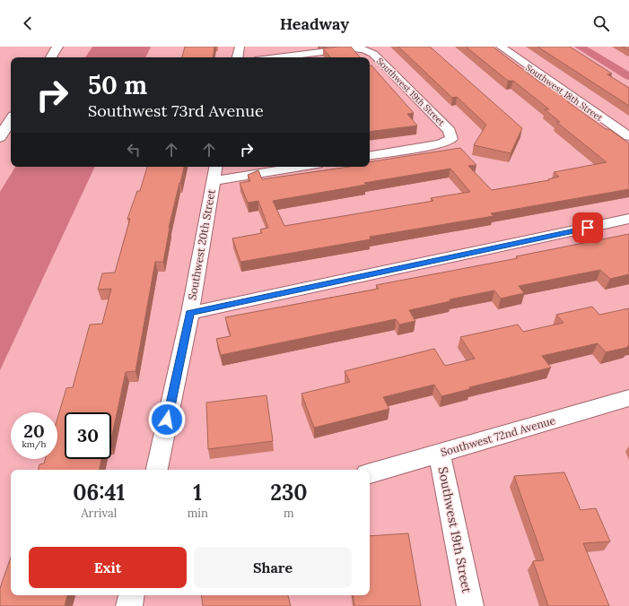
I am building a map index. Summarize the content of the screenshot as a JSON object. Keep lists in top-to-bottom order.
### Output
{
  "streets": {
    "street": [
      "Southwest 19th Street",
      "Southwest 18th Street",
      "Southwest 20th Street",
      "Southwest 72nd Avenue"
    ]
  },
  "crossings": [
    ["Southwest 19th Street", "Southwest 72nd Avenue"]
  ],
  "page": {
    "header": "Headway",
    "turn": ["50 m", "Southwest 73rd Avenue"],
    "speed": "20 km/h",
    "limit": "30",
    "eta": [
      "06:41",
      "Arrival",
      "1",
      "min",
      "230",
      "m"
    ],
    "buttons": ["Exit", "Share"]
  }
}
